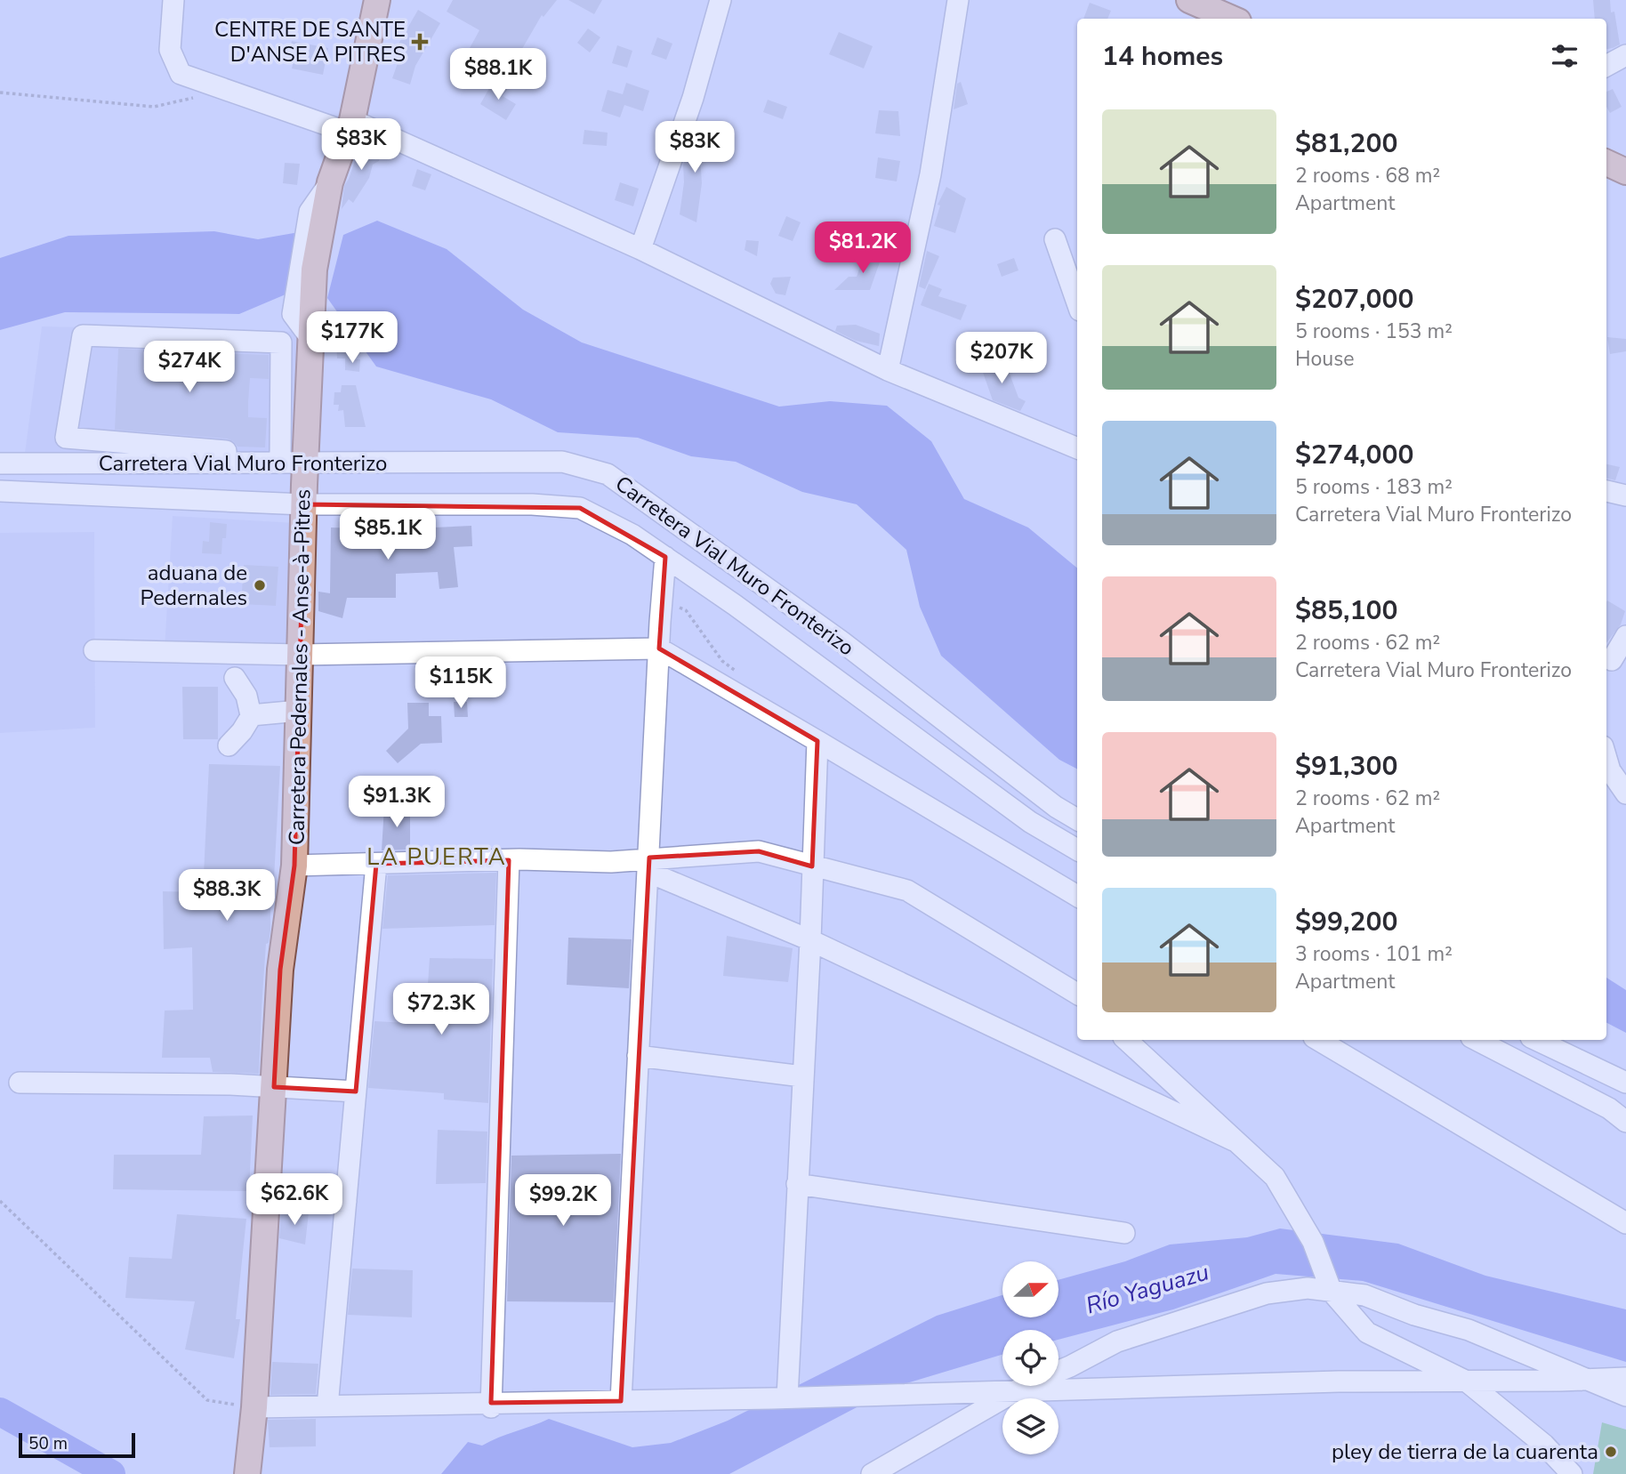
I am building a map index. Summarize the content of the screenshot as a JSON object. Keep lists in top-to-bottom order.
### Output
{
  "streets": {
    "main road": ["Carretera Pedernales - Anse-à-Pitres"],
    "street": ["Carretera Vial Muro Fronterizo"]
  },
  "crossings": [
    ["Carretera Vial Muro Fronterizo", "Carretera Pedernales - Anse-à-Pitres"]
  ],
  "districts": ["LA PUERTA"],
  "water": ["Río Yaguazu"],
  "places": {
    "health": ["CENTRE DE SANTE D'ANSE A PITRES"],
    "other": ["aduana de Pedernales", "pley de tierra de la cuarenta"]
  },
  "scale_bar": "50 m",
  "north": "right",
  "page": {
    "heading": "14 homes",
    "price": [
      "$88.1K",
      "$83K",
      "$83K",
      "$81.2K",
      "$177K",
      "$207K",
      "$274K",
      "$85.1K",
      "$115K",
      "$91.3K",
      "$88.3K",
      "$72.3K",
      "$62.6K",
      "$99.2K"
    ],
    "list": [
      {
        "name": "$81,200",
        "note": "2 rooms · 68 m² · Apartment"
      },
      {
        "name": "$207,000",
        "note": "5 rooms · 153 m² · House"
      },
      {
        "name": "$274,000",
        "note": "5 rooms · 183 m² · Carretera Vial Muro Fronterizo"
      },
      {
        "name": "$85,100",
        "note": "2 rooms · 62 m² · Carretera Vial Muro Fronterizo"
      },
      {
        "name": "$91,300",
        "note": "2 rooms · 62 m² · Apartment"
      },
      {
        "name": "$99,200",
        "note": "3 rooms · 101 m² · Apartment"
      }
    ],
    "scale": "50 m"
  }
}
